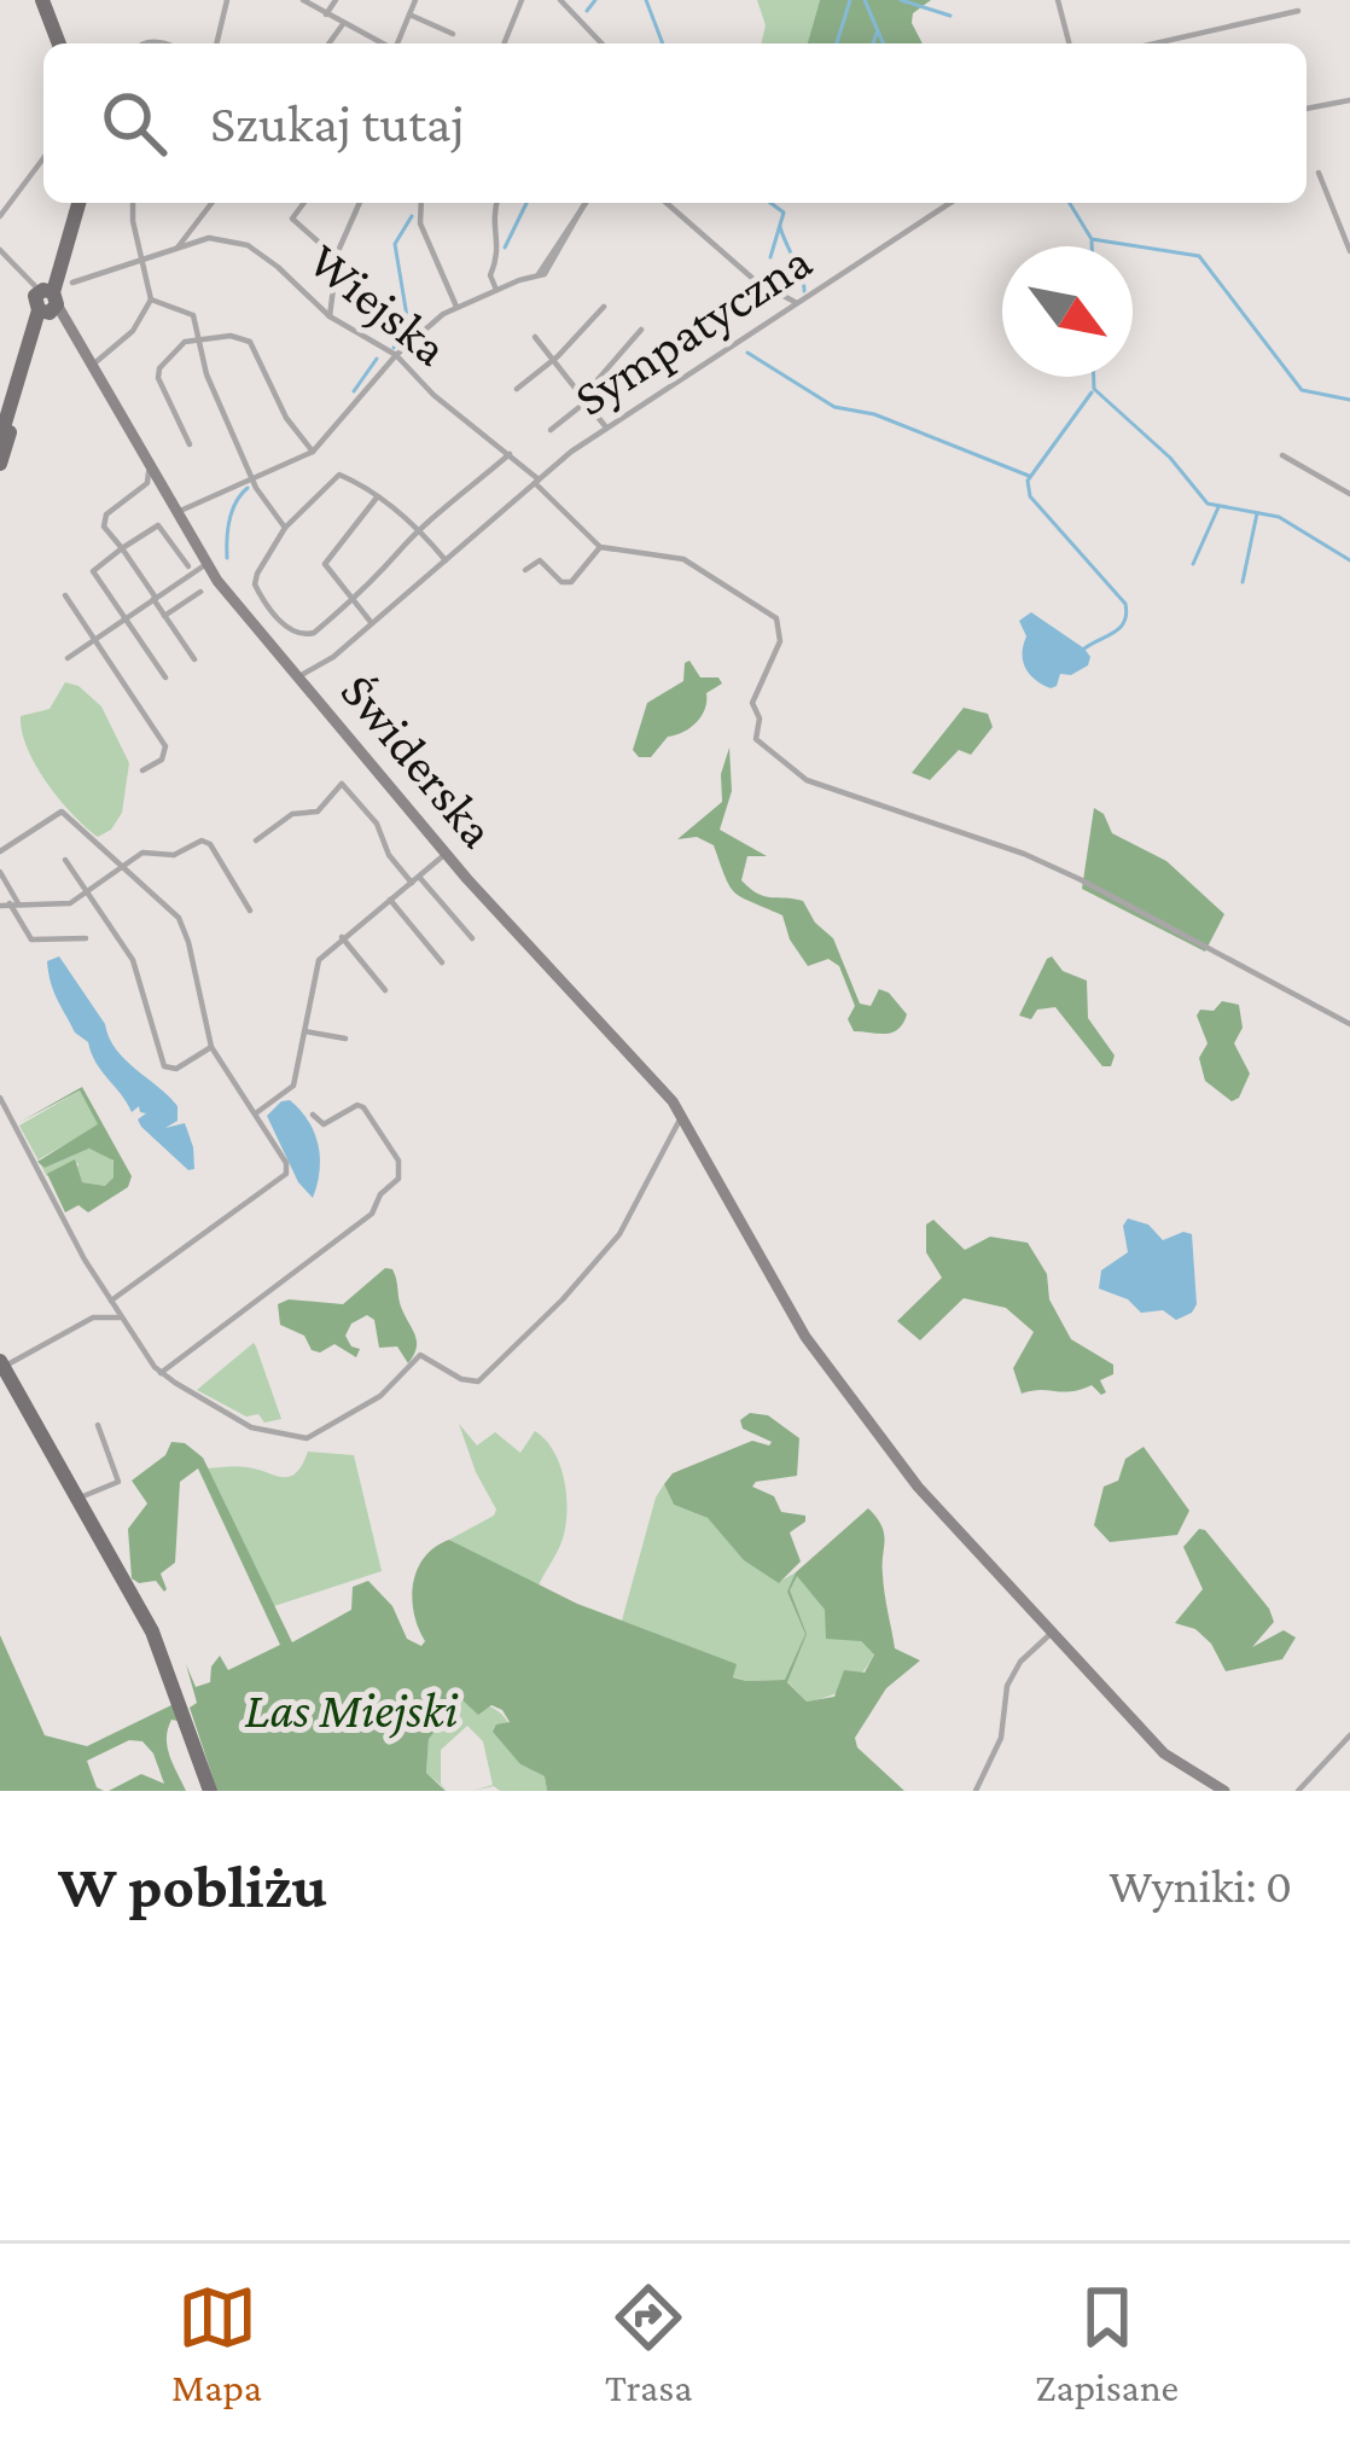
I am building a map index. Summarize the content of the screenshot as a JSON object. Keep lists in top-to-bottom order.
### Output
{
  "streets": {
    "street": ["Wiejska", "Sympatyczna", "Świderska"]
  },
  "crossings": [
    ["Wiejska", "Sympatyczna"],
    ["Sympatyczna", "Świderska"]
  ],
  "parks": ["Las Miejski"],
  "north": "bottom right",
  "page": {
    "search": "Szukaj tutaj",
    "heading": ["W pobliżu", "Wyniki: 0"],
    "nav": ["Mapa", "Trasa", "Zapisane"]
  }
}
